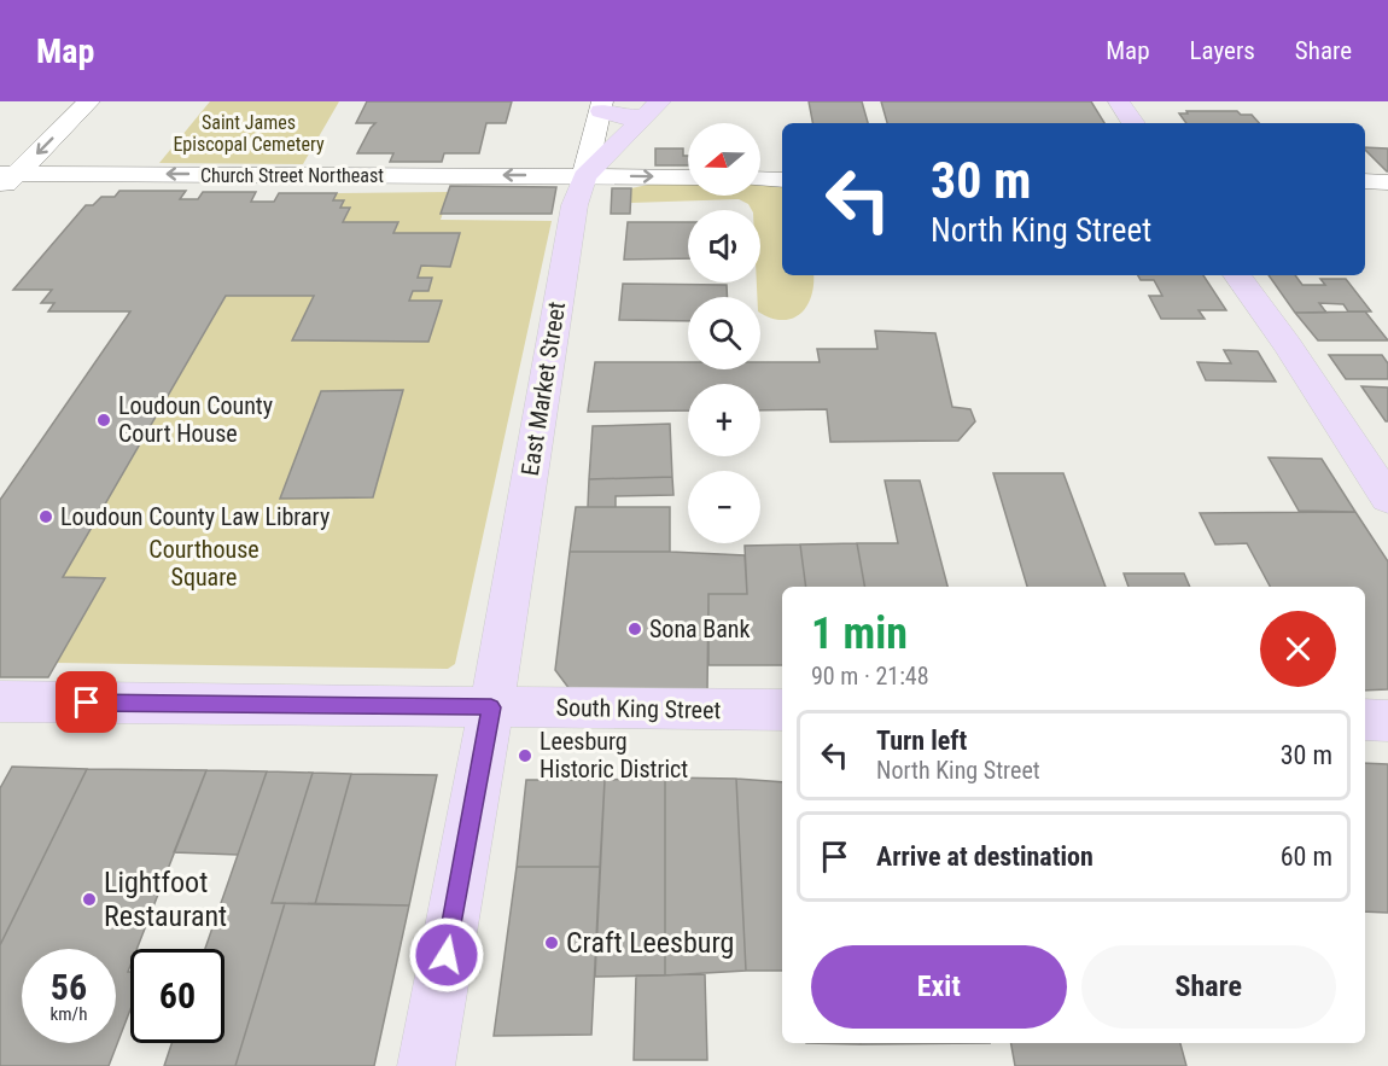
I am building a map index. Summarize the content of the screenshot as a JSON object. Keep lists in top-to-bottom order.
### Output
{
  "streets": {
    "main road": ["East Market Street", "South King Street"],
    "street": ["Church Street Northeast"]
  },
  "crossings": [
    ["Church Street Northeast", "East Market Street"],
    ["East Market Street", "South King Street"]
  ],
  "parks": ["Saint James Episcopal Cemetery", "Courthouse Square"],
  "places": [
    "Loudoun County Court House",
    "Loudoun County Law Library",
    "Sona Bank",
    "Leesburg Historic District",
    "Lightfoot Restaurant",
    "Craft Leesburg"
  ],
  "north": "left",
  "page": {
    "header": "Map",
    "nav": ["Map", "Layers", "Share"],
    "map_buttons": ["+", "−"],
    "turn": ["30 m", "North King Street"],
    "heading": ["1 min", "90 m · 21:48"],
    "list": [
      {
        "name": "Turn left",
        "note": "North King Street",
        "value": "30 m"
      },
      {
        "name": "Arrive at destination",
        "value": "60 m"
      }
    ],
    "buttons": ["Exit", "Share"],
    "speed": "56 km/h",
    "limit": "60"
  }
}
